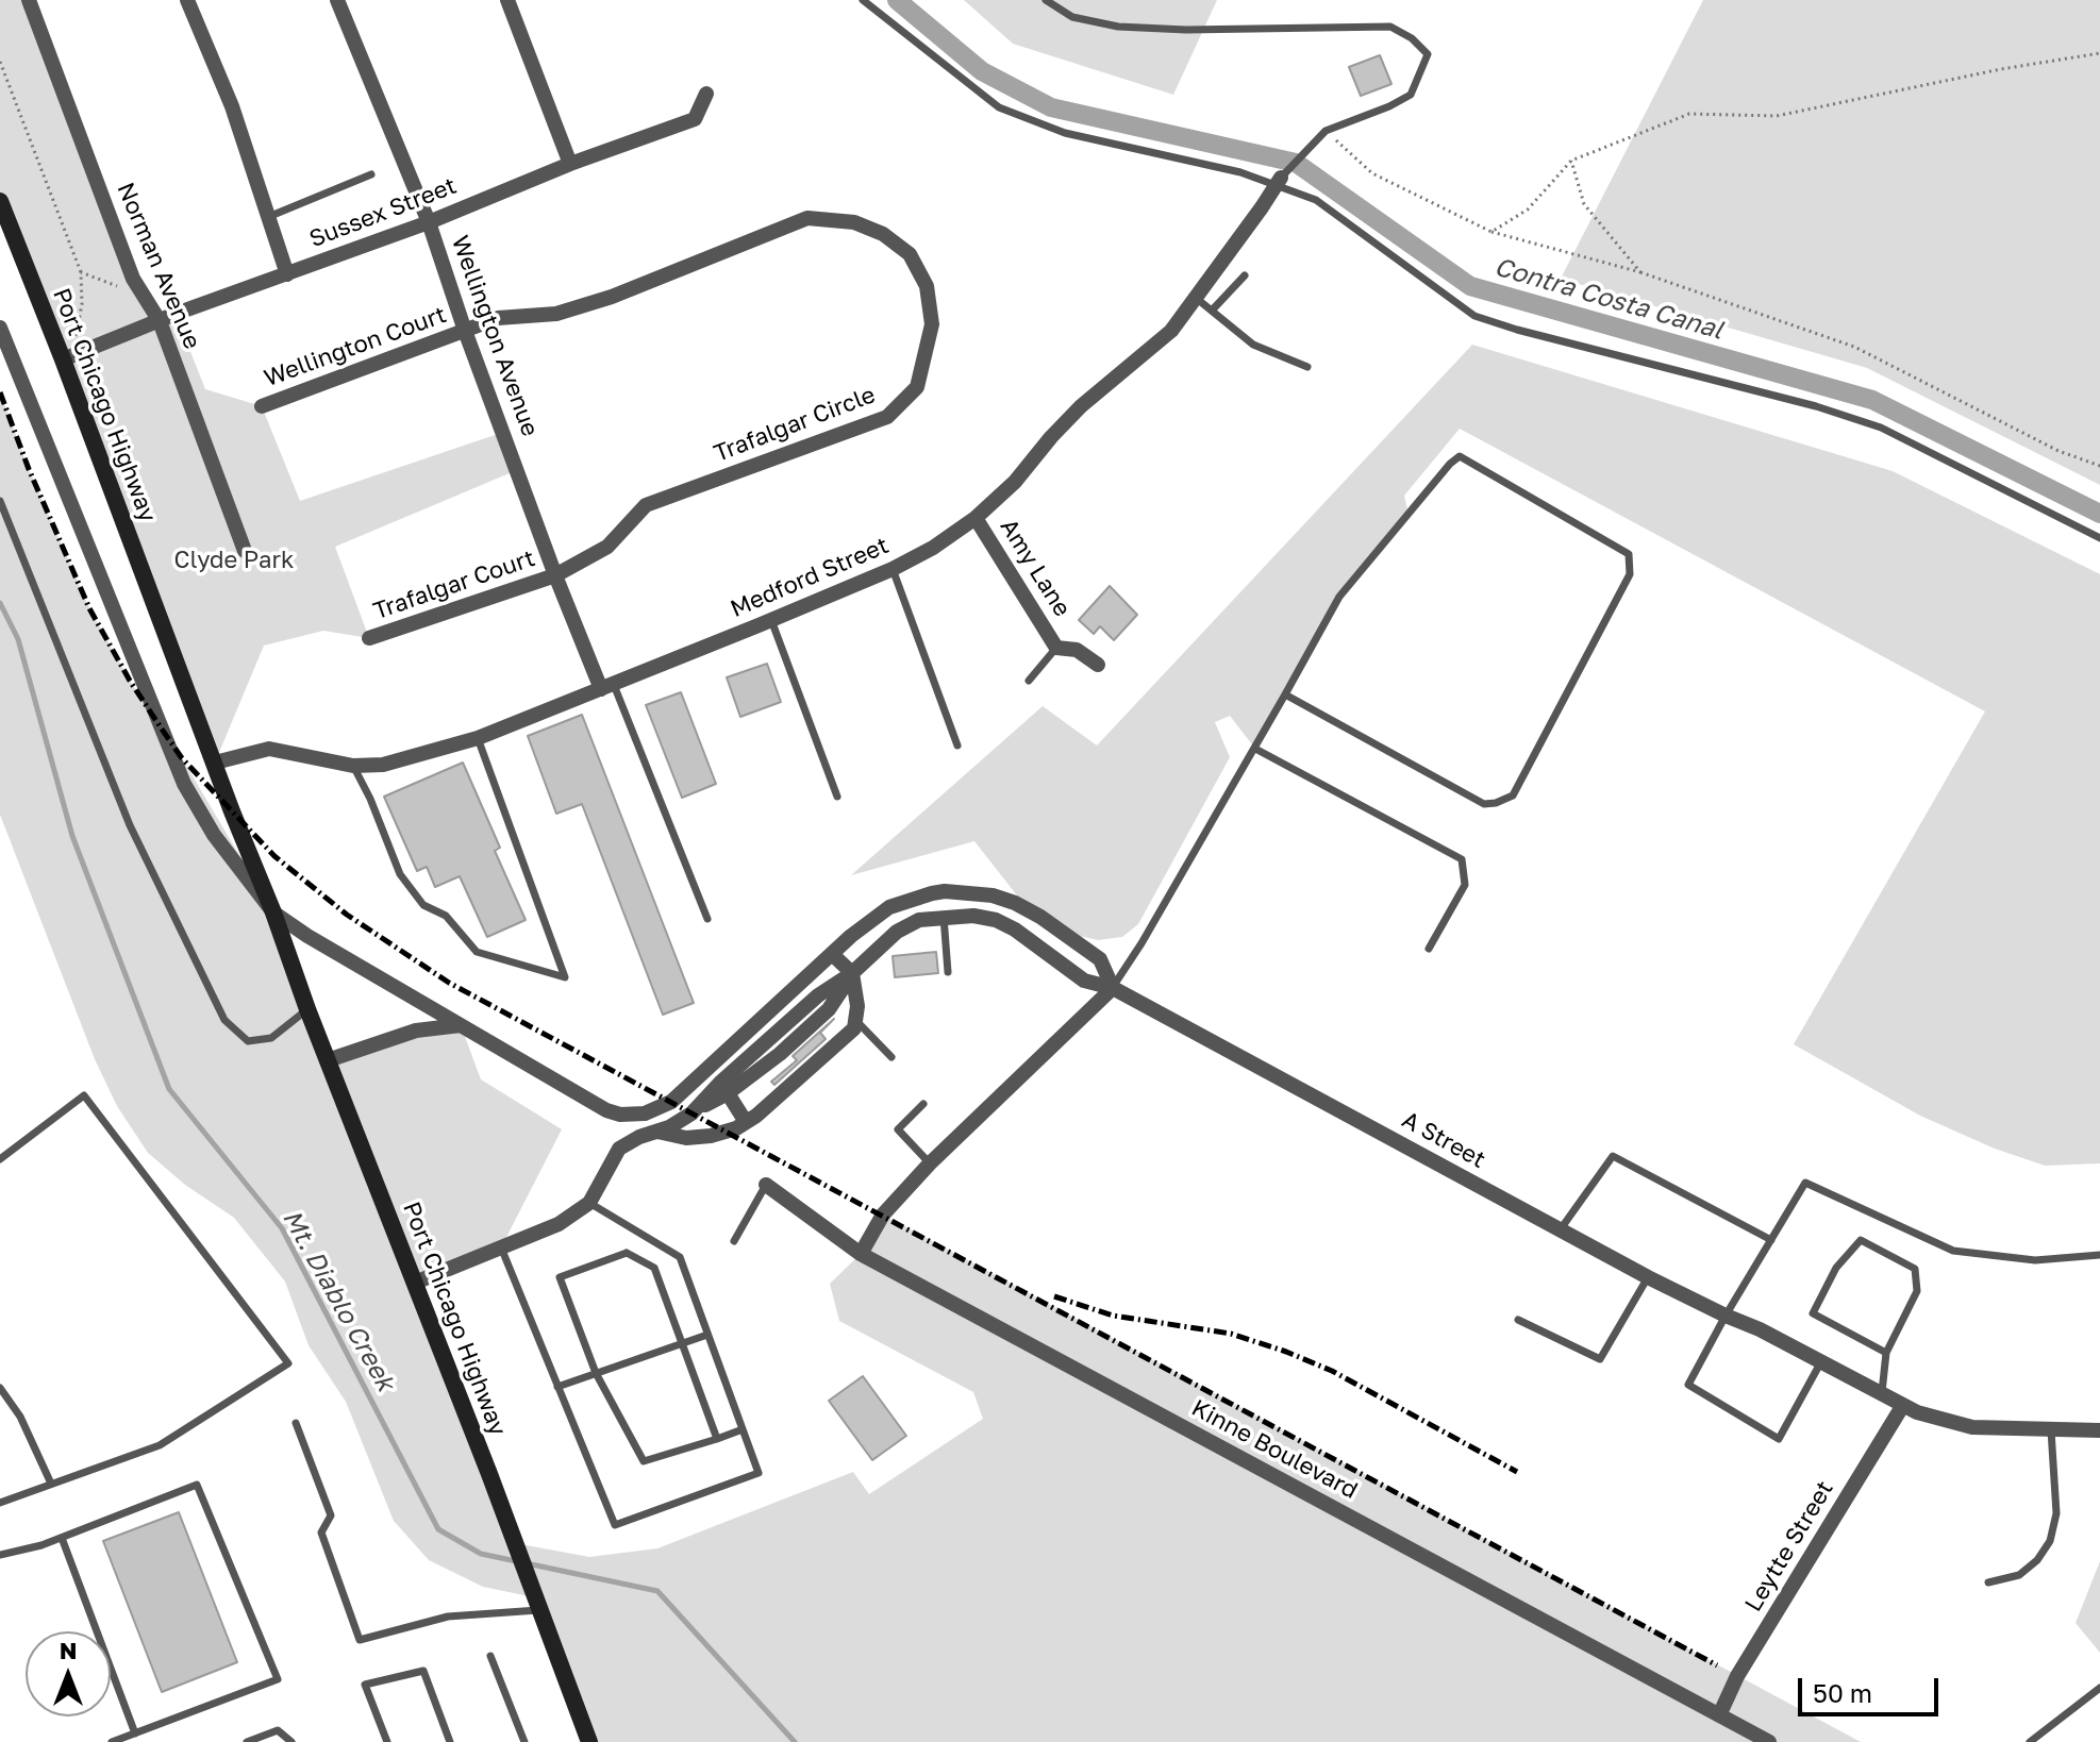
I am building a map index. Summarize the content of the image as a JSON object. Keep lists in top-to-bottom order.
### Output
{
  "streets": {
    "street": [
      "Sussex Street",
      "Norman Avenue",
      "Wellington Avenue",
      "Wellington Court",
      "Port Chicago Highway",
      "Trafalgar Circle",
      "Amy Lane",
      "Medford Street",
      "Trafalgar Court",
      "A Street",
      "Kinne Boulevard",
      "Leytte Street"
    ]
  },
  "crossings": [
    ["Sussex Street", "Norman Avenue"],
    ["Sussex Street", "Wellington Avenue"],
    ["Sussex Street", "Port Chicago Highway"],
    ["Wellington Avenue", "Wellington Court"],
    ["Wellington Avenue", "Trafalgar Circle"],
    ["Wellington Avenue", "Medford Street"],
    ["Wellington Avenue", "Trafalgar Court"],
    ["Wellington Court", "Trafalgar Circle"],
    ["Port Chicago Highway", "Medford Street"],
    ["Trafalgar Circle", "Trafalgar Court"],
    ["Amy Lane", "Medford Street"],
    ["A Street", "Leytte Street"],
    ["Kinne Boulevard", "Leytte Street"]
  ],
  "water": ["Contra Costa Canal", "Mt. Diablo Creek"],
  "parks": ["Clyde Park"],
  "scale_bar": "50 m",
  "north": "top"
}
